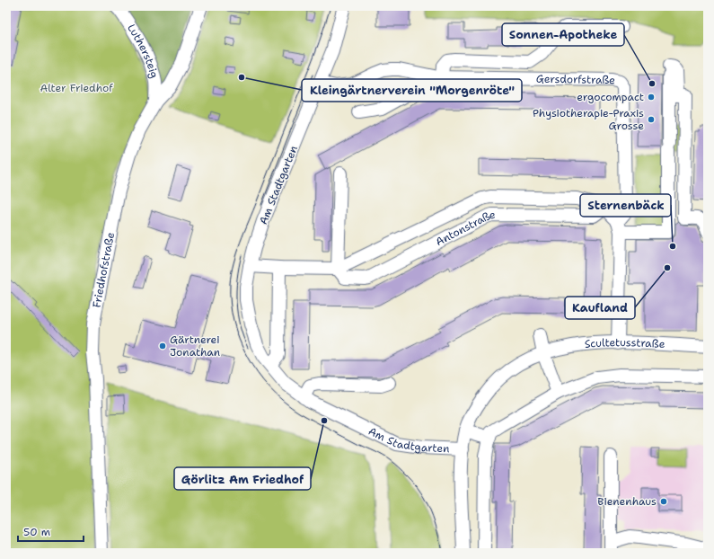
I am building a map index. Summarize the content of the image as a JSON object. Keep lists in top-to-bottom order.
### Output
{
  "streets": {
    "street": [
      "Luthersteig",
      "Gersdorfstraße",
      "Am Stadtgarten",
      "Antonstraße",
      "Friedhofstraße",
      "Scultetusstraße"
    ]
  },
  "crossings": [
    ["Luthersteig", "Friedhofstraße"],
    ["Gersdorfstraße", "Am Stadtgarten"],
    ["Gersdorfstraße", "Antonstraße"],
    ["Am Stadtgarten", "Antonstraße"],
    ["Am Stadtgarten", "Scultetusstraße"]
  ],
  "parks": ["Alter Friedhof"],
  "places": [
    "Kleingärtnerverein \"Morgenröte\"",
    "Sonnen-Apotheke",
    "ergocompact",
    "Physiotherapie-Praxis Grosse",
    "Sternenbäck",
    "Kaufland",
    "Gärtnerei Jonathan",
    "Görlitz Am Friedhof",
    "Bienenhaus"
  ],
  "scale_bar": "50 m"
}
